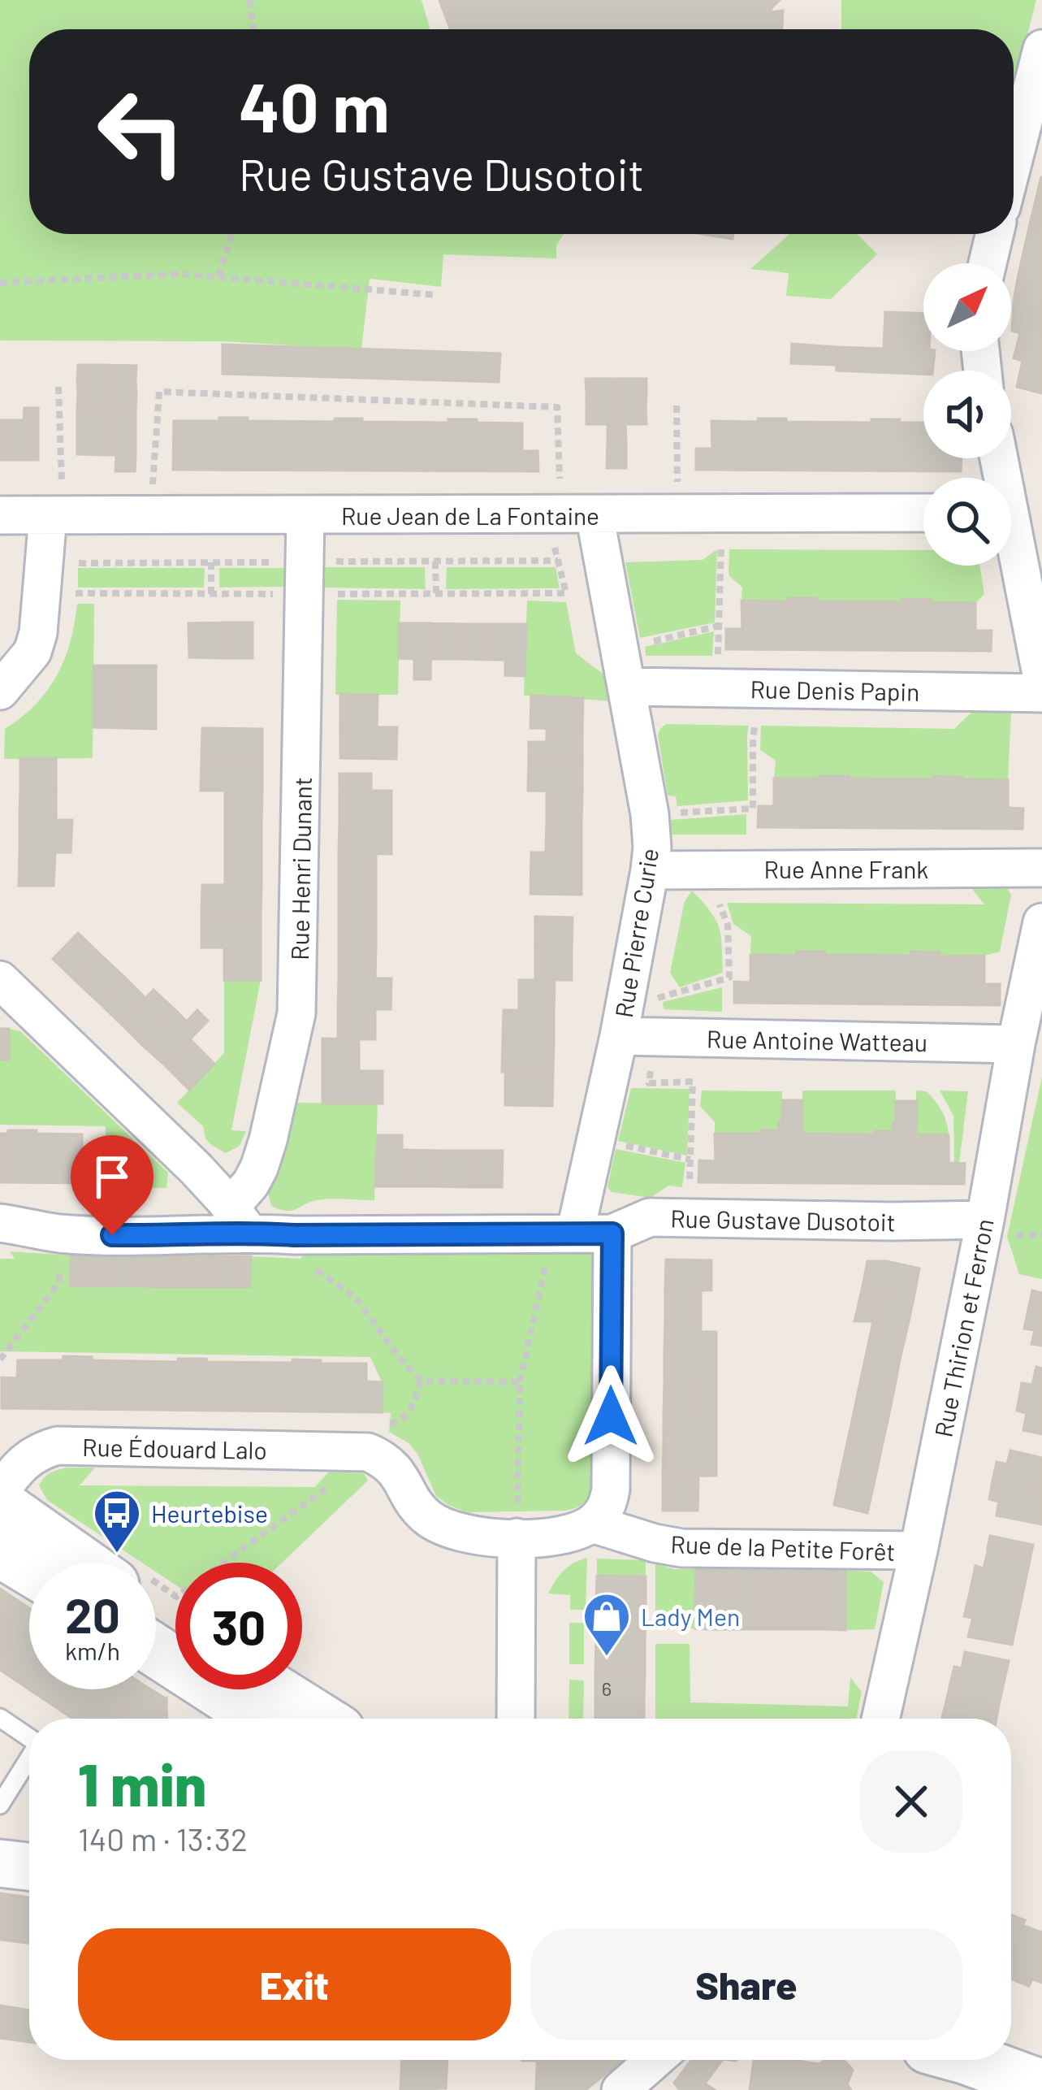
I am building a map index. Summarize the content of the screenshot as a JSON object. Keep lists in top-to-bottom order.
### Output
{
  "streets": {
    "street": [
      "Rue Jean de La Fontaine",
      "Rue Denis Papin",
      "Rue Henri Dunant",
      "Rue Anne Frank",
      "Rue Pierre Curie",
      "Rue Antoine Watteau",
      "Rue Gustave Dusotoit",
      "Rue Thirion et Ferron",
      "Rue Édouard Lalo",
      "Rue de la Petite Forêt"
    ]
  },
  "crossings": [
    ["Rue Jean de La Fontaine", "Rue Henri Dunant"],
    ["Rue Jean de La Fontaine", "Rue Pierre Curie"],
    ["Rue Denis Papin", "Rue Pierre Curie"],
    ["Rue Henri Dunant", "Rue Gustave Dusotoit"],
    ["Rue Anne Frank", "Rue Pierre Curie"],
    ["Rue Pierre Curie", "Rue Antoine Watteau"],
    ["Rue Pierre Curie", "Rue Gustave Dusotoit"],
    ["Rue Antoine Watteau", "Rue Thirion et Ferron"],
    ["Rue Gustave Dusotoit", "Rue Thirion et Ferron"],
    ["Rue Thirion et Ferron", "Rue de la Petite Forêt"]
  ],
  "places": {
    "bus stop": ["Heurtebise"],
    "shop": ["Lady Men"]
  },
  "house_numbers": ["6"],
  "north": "top right",
  "page": {
    "turn": ["40 m", "Rue Gustave Dusotoit"],
    "speed": "20 km/h",
    "limit": "30",
    "heading": ["1 min", "140 m · 13:32"],
    "buttons": ["Exit", "Share"]
  }
}
